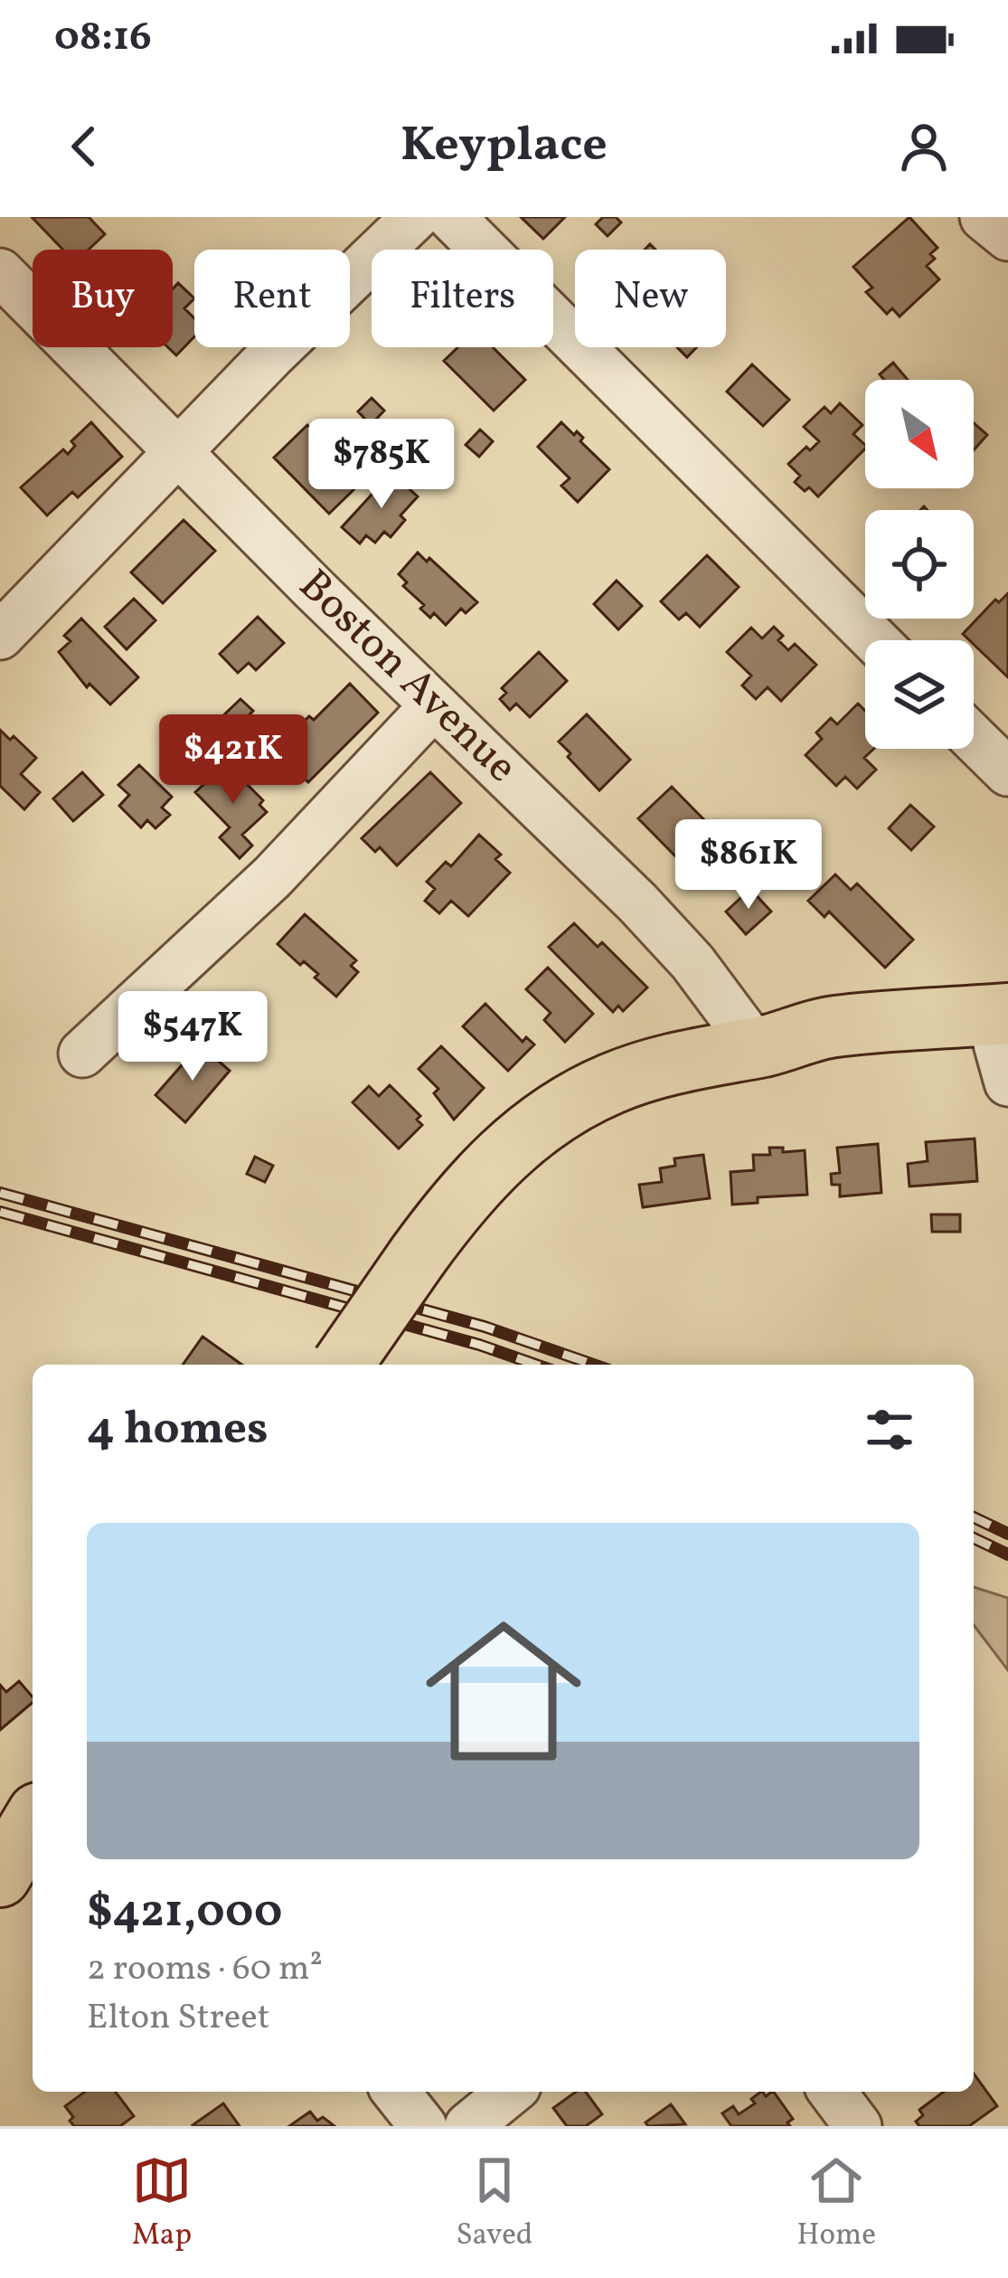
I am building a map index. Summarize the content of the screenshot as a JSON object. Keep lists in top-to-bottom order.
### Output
{
  "streets": {
    "street": ["Boston Avenue"]
  },
  "north": "bottom right",
  "page": {
    "status": "08:16",
    "header": "Keyplace",
    "chip": [
      "Buy",
      "Rent",
      "Filters",
      "New"
    ],
    "price": [
      "$785K",
      "$421K",
      "$861K",
      "$547K"
    ],
    "heading": "4 homes",
    "list": [
      {
        "name": "$421,000",
        "note": "2 rooms · 60 m² · Elton Street"
      }
    ],
    "tabs": ["Map", "Saved", "Home"]
  }
}
